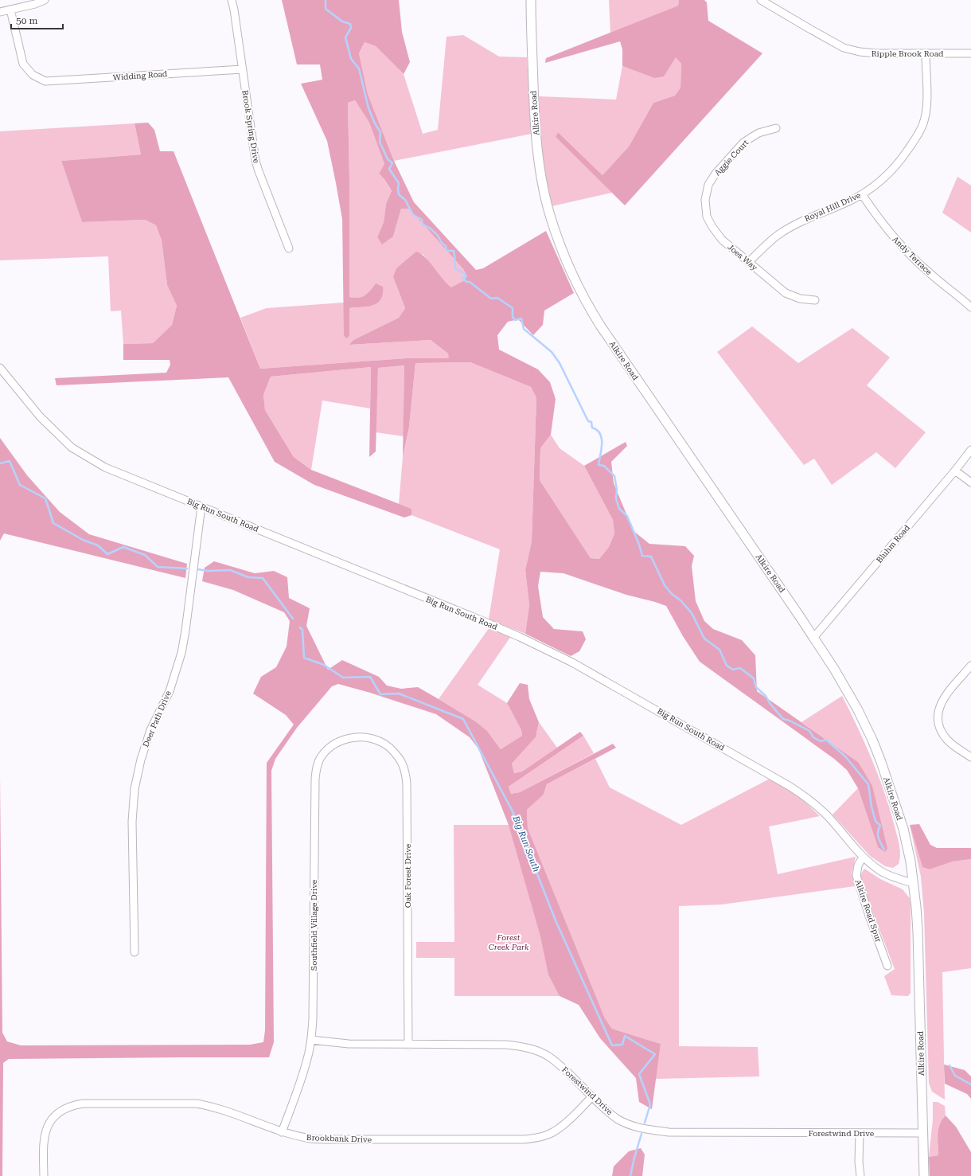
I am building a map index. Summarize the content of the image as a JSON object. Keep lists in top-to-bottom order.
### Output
{
  "streets": {
    "main road": ["Alkire Road"],
    "street": [
      "Ripple Brook Road",
      "Widding Road",
      "Brook Spring Drive",
      "Aggie Court",
      "Royal Hill Drive",
      "Andy Terrace",
      "Joes Way",
      "Big Run South Road",
      "Bluhm Road",
      "Deer Path Drive",
      "Oak Forest Drive",
      "Alkire Road Spur",
      "Southfield Village Drive",
      "Forestwind Drive",
      "Brookbank Drive"
    ]
  },
  "crossings": [
    ["Ripple Brook Road", "Royal Hill Drive"],
    ["Widding Road", "Brook Spring Drive"],
    ["Alkire Road", "Big Run South Road"],
    ["Alkire Road", "Bluhm Road"],
    ["Alkire Road", "Forestwind Drive"],
    ["Aggie Court", "Joes Way"],
    ["Royal Hill Drive", "Andy Terrace"],
    ["Royal Hill Drive", "Joes Way"],
    ["Big Run South Road", "Deer Path Drive"],
    ["Big Run South Road", "Alkire Road Spur"],
    ["Oak Forest Drive", "Southfield Village Drive"],
    ["Oak Forest Drive", "Forestwind Drive"],
    ["Southfield Village Drive", "Forestwind Drive"],
    ["Southfield Village Drive", "Brookbank Drive"],
    ["Forestwind Drive", "Brookbank Drive"]
  ],
  "water": ["Big Run South"],
  "parks": ["Forest Creek Park"],
  "scale_bar": "50 m"
}
